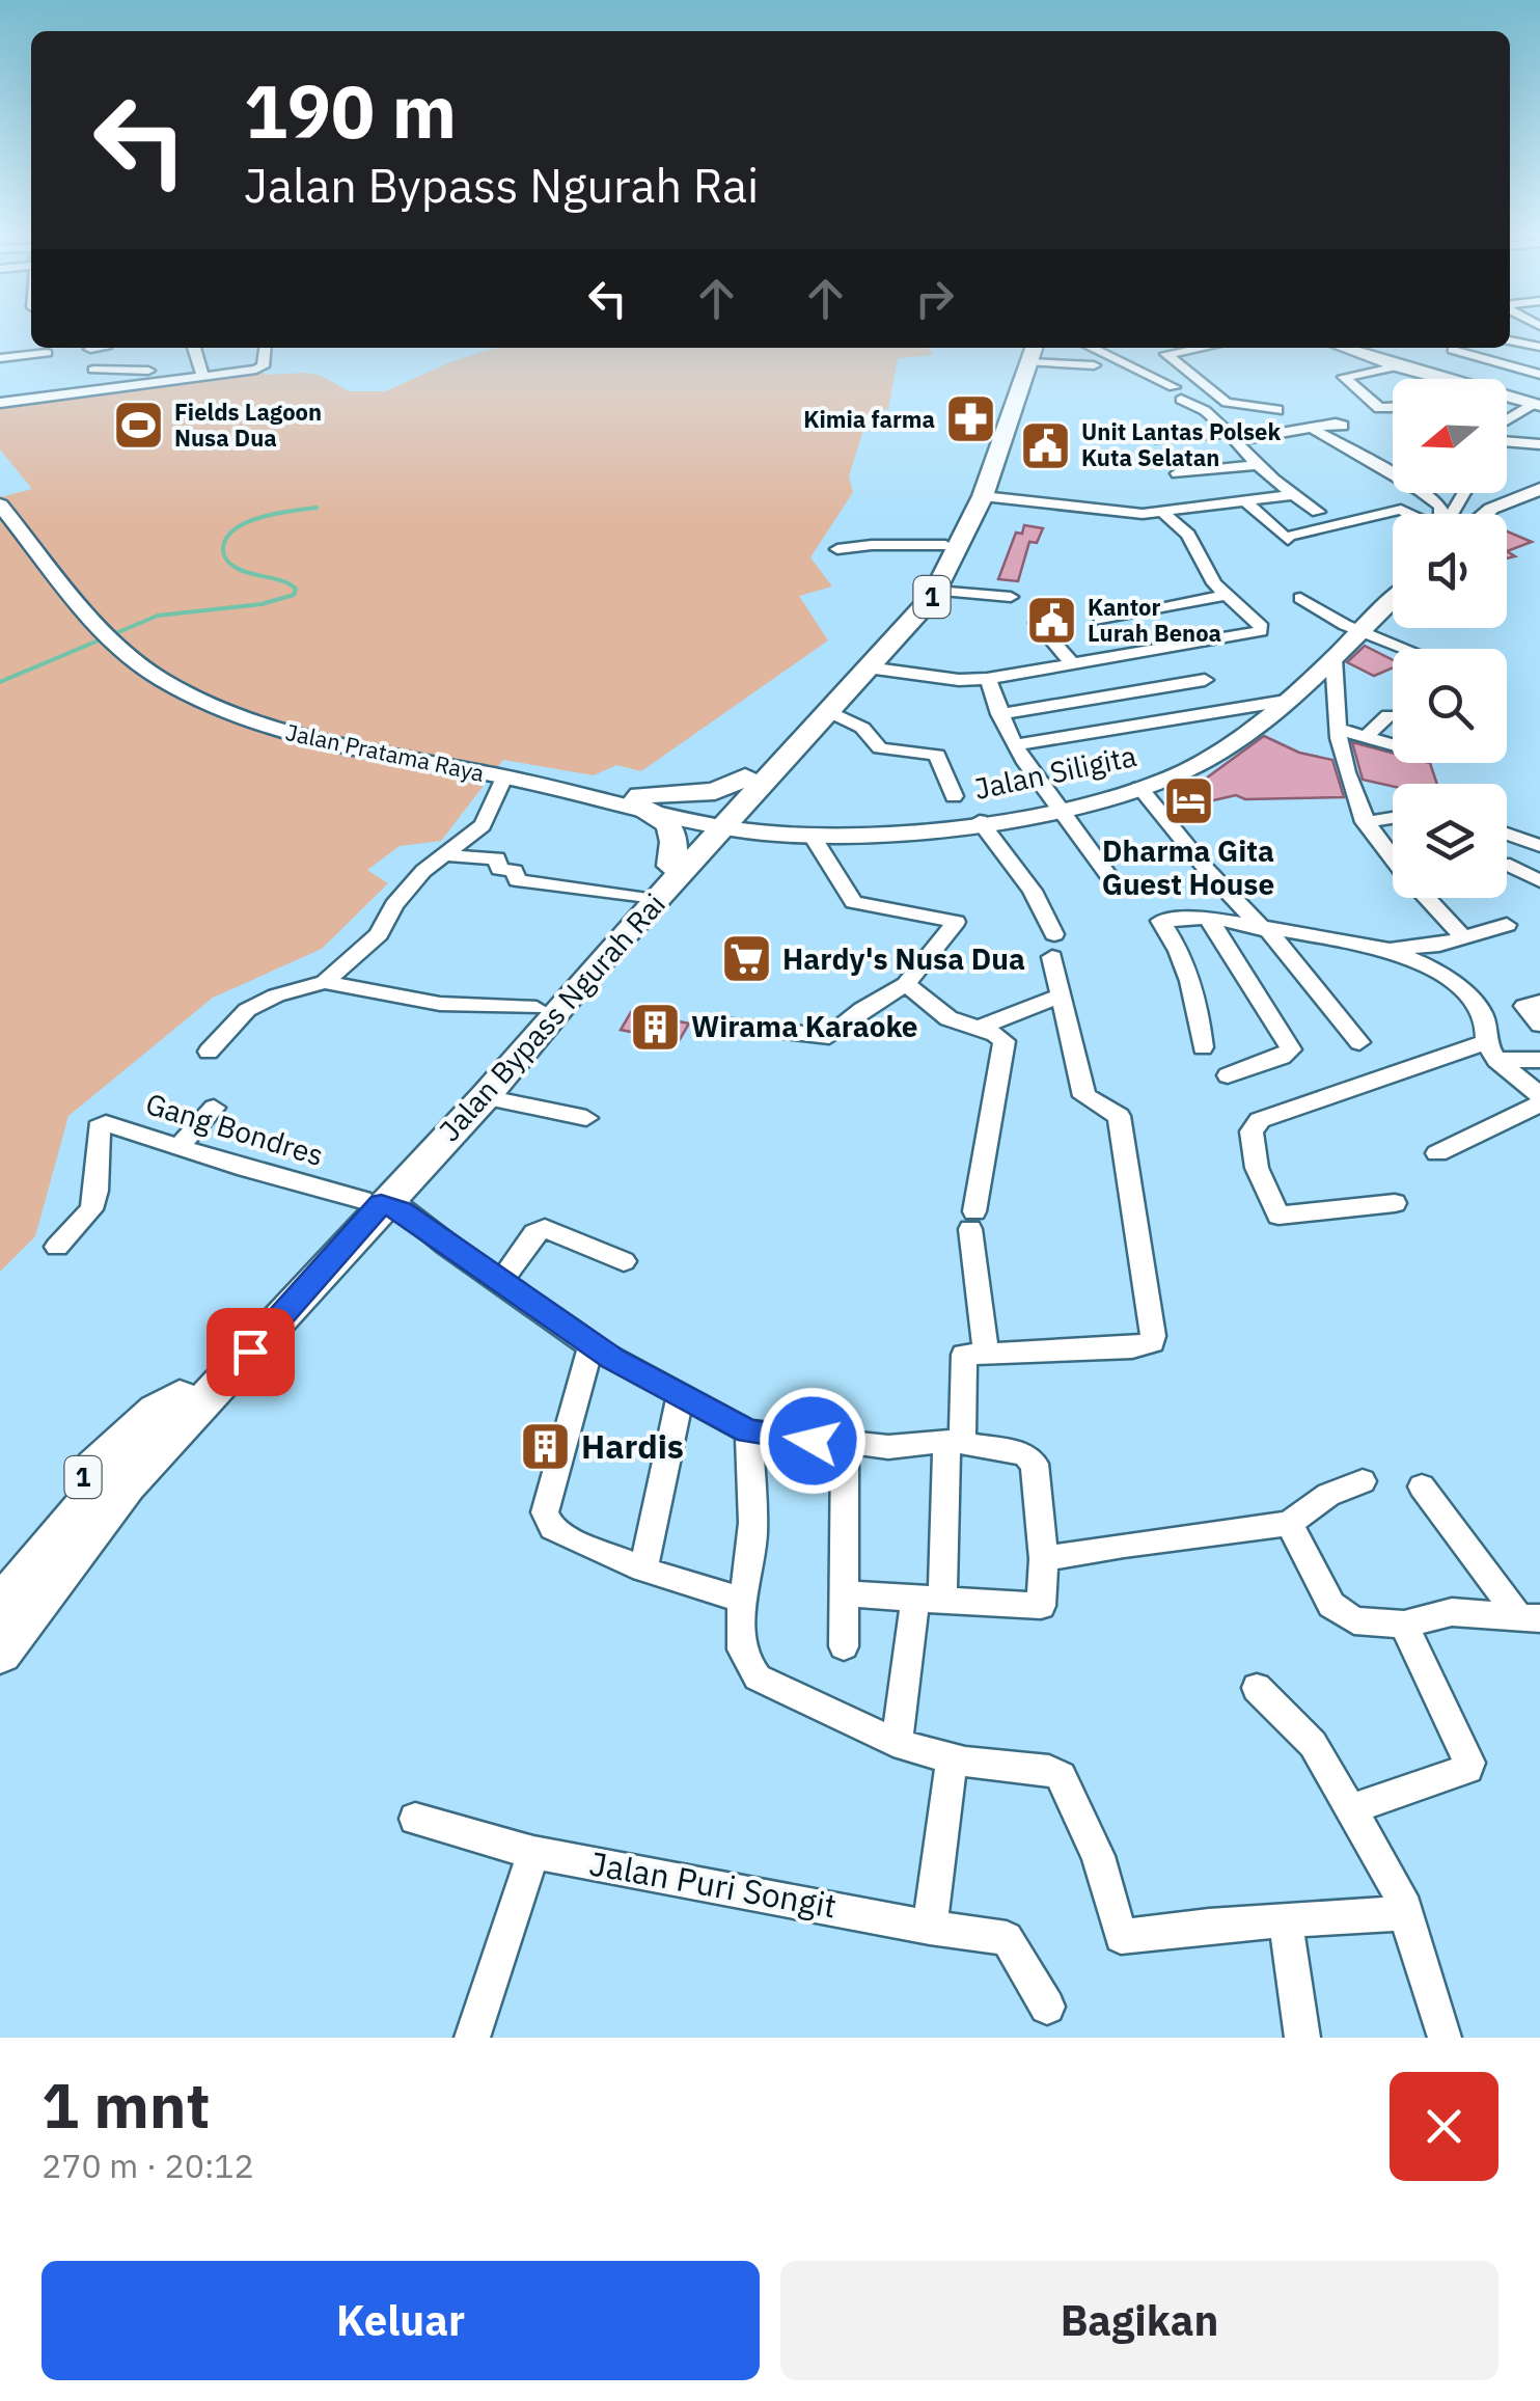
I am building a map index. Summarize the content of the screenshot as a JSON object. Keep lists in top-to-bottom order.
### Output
{
  "streets": {
    "highway": ["1", "Jalan Bypass Ngurah Rai"],
    "main road": ["Jalan Pratama Raya", "Jalan Siligita"],
    "street": ["Gang Bondres", "Jalan Puri Songit"]
  },
  "crossings": [
    ["1", "Jalan Bypass Ngurah Rai"],
    ["Jalan Pratama Raya", "Jalan Siligita"],
    ["Jalan Pratama Raya", "Jalan Bypass Ngurah Rai"],
    ["Jalan Siligita", "Jalan Bypass Ngurah Rai"],
    ["Jalan Bypass Ngurah Rai", "Gang Bondres"]
  ],
  "places": {
    "pharmacy": ["Kimia farma"],
    "sports": ["Fields Lagoon Nusa Dua"],
    "public building": ["Unit Lantas Polsek Kuta Selatan", "Kantor Lurah Benoa"],
    "hotel": ["Dharma Gita Guest House"],
    "supermarket": ["Hardy's Nusa Dua"],
    "building": ["Wirama Karaoke", "Hardis"]
  },
  "north": "left",
  "page": {
    "turn": ["190 m", "Jalan Bypass Ngurah Rai"],
    "heading": ["1 mnt", "270 m · 20:12"],
    "buttons": ["Keluar", "Bagikan"]
  }
}
